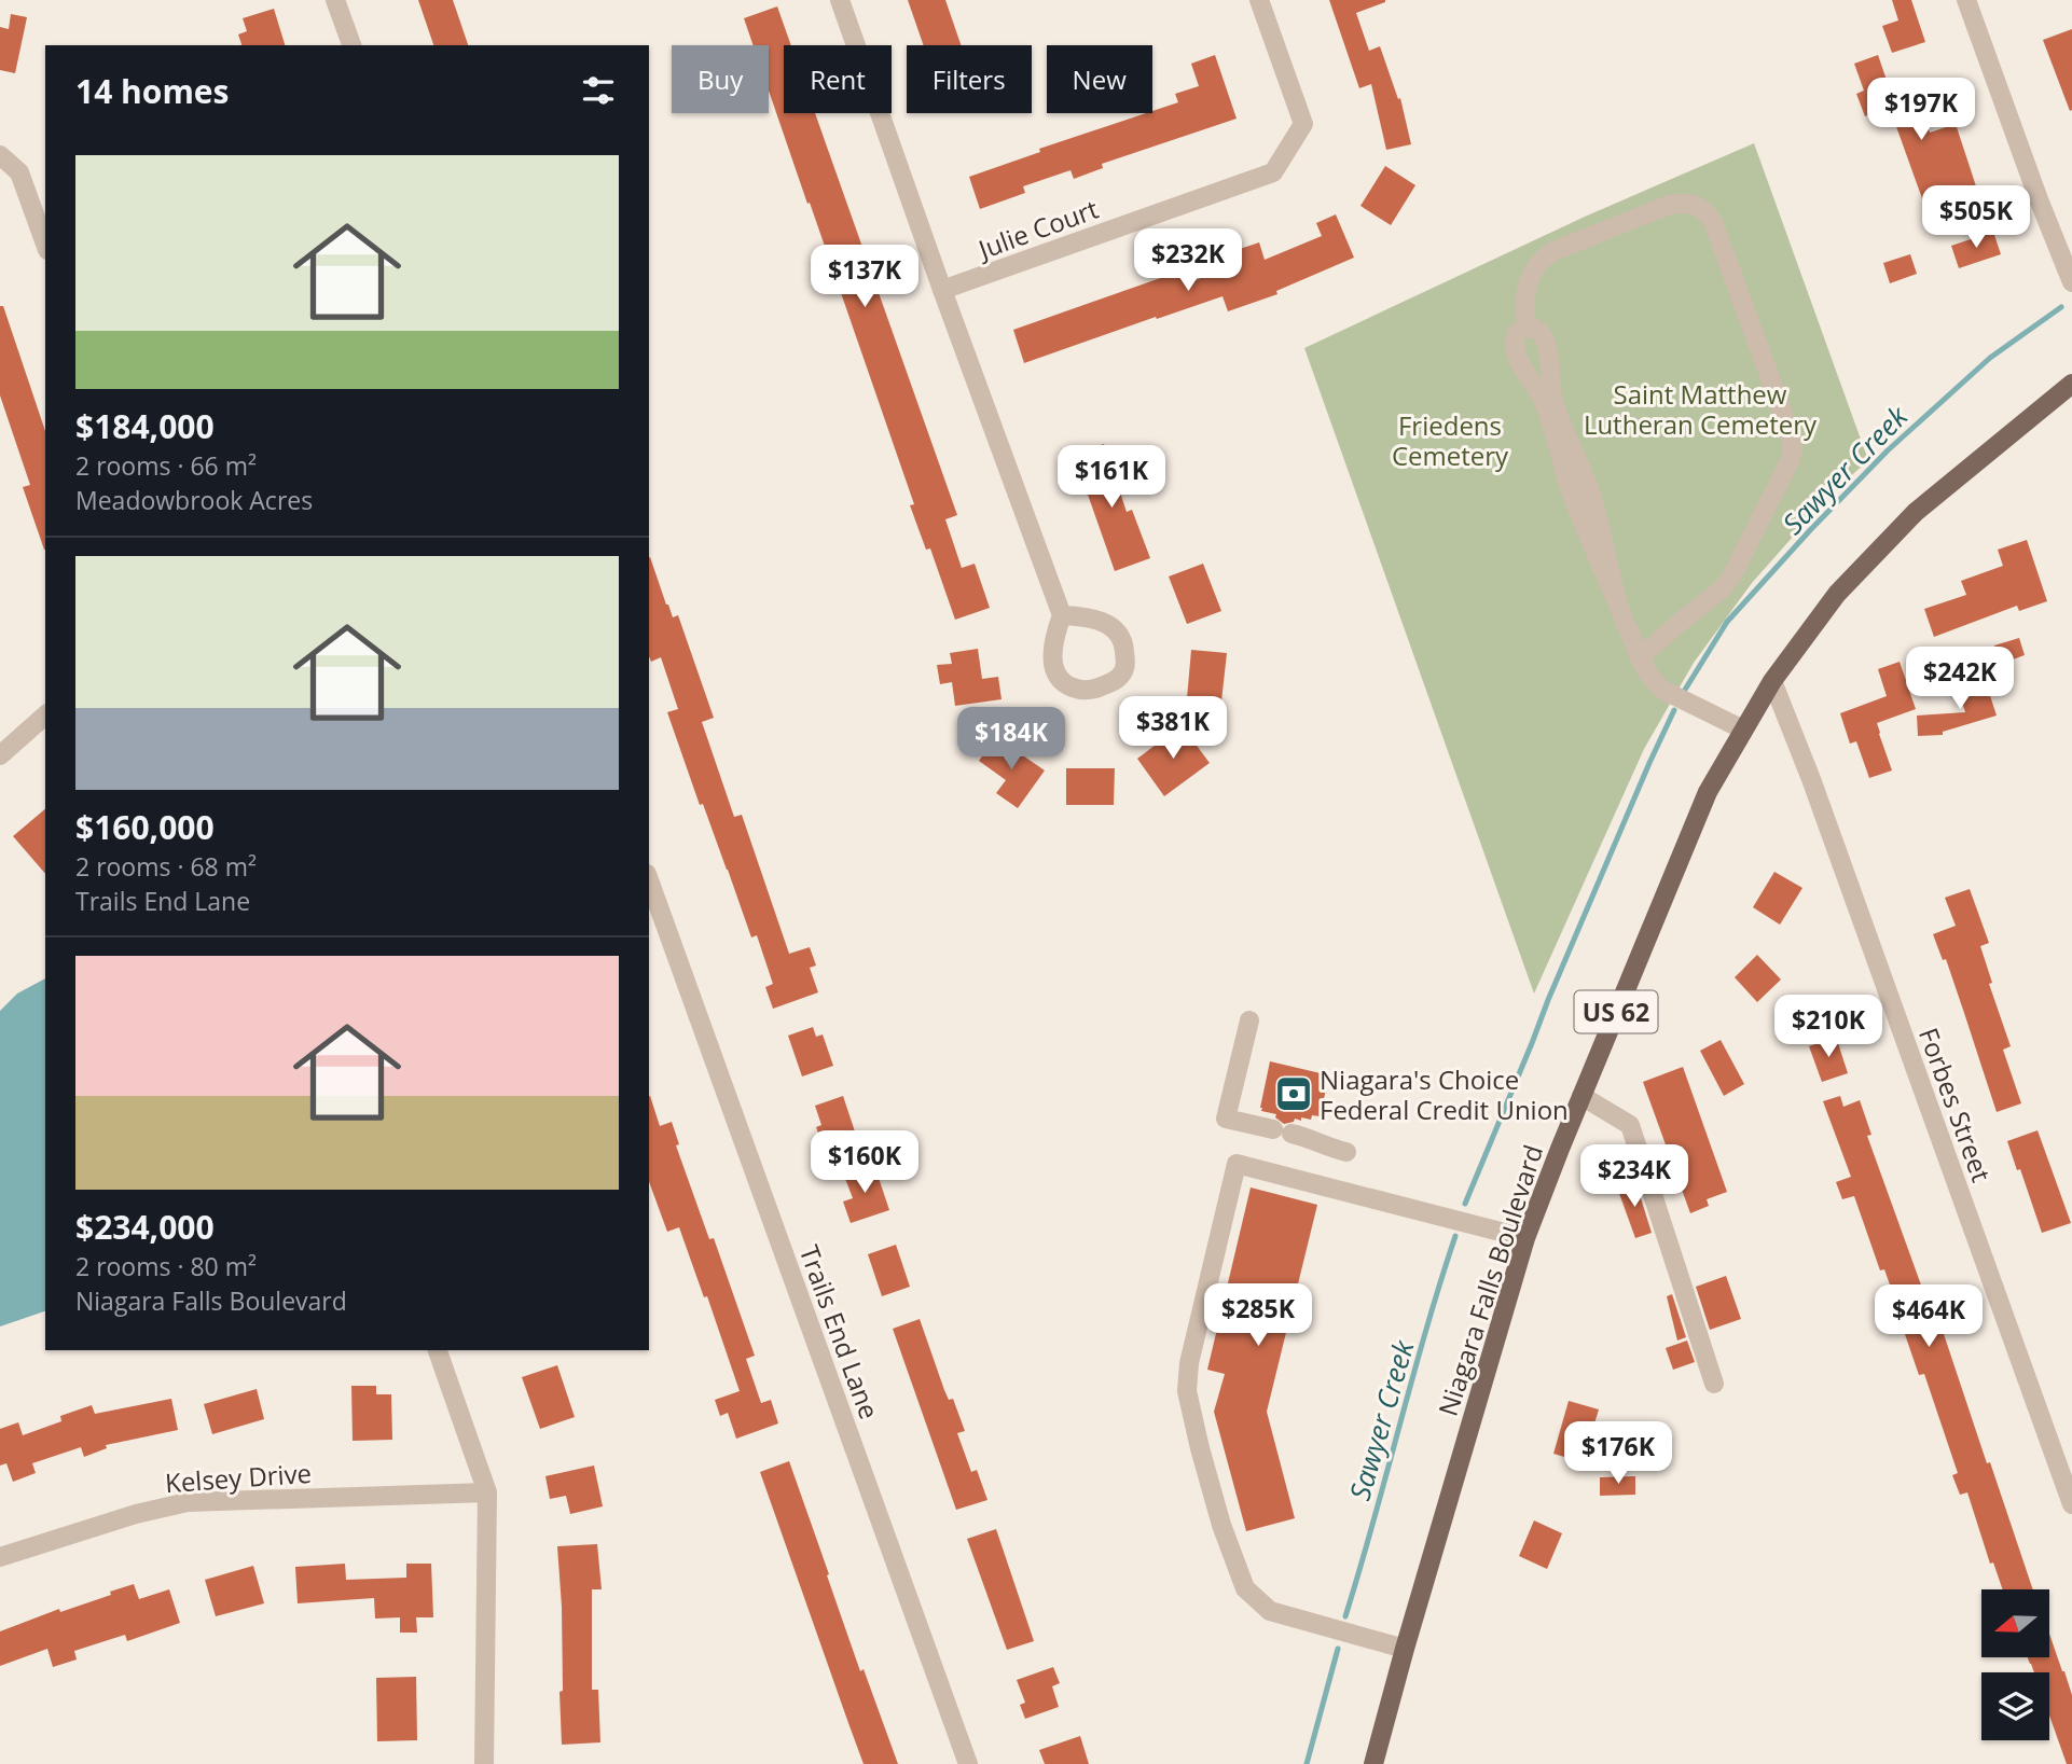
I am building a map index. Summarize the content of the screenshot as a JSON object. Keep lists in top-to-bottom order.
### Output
{
  "streets": {
    "main road": ["US 62", "Niagara Falls Boulevard"],
    "street": [
      "Julie Court",
      "Forbes Street",
      "Trails End Lane",
      "Kelsey Drive"
    ]
  },
  "crossings": [
    ["Forbes Street", "Niagara Falls Boulevard"]
  ],
  "water": ["Sawyer Creek"],
  "parks": ["Saint Matthew Lutheran Cemetery", "Friedens Cemetery"],
  "places": {
    "bank": ["Niagara's Choice Federal Credit Union"]
  },
  "north": "left",
  "page": {
    "chip": [
      "Buy",
      "Rent",
      "Filters",
      "New"
    ],
    "heading": "14 homes",
    "price": [
      "$197K",
      "$505K",
      "$232K",
      "$137K",
      "$161K",
      "$242K",
      "$381K",
      "$184K",
      "$210K",
      "$160K",
      "$234K",
      "$285K",
      "$464K",
      "$176K"
    ],
    "list": [
      {
        "name": "$184,000",
        "note": "2 rooms · 66 m² · Meadowbrook Acres"
      },
      {
        "name": "$160,000",
        "note": "2 rooms · 68 m² · Trails End Lane"
      },
      {
        "name": "$234,000",
        "note": "2 rooms · 80 m² · Niagara Falls Boulevard"
      }
    ]
  }
}
